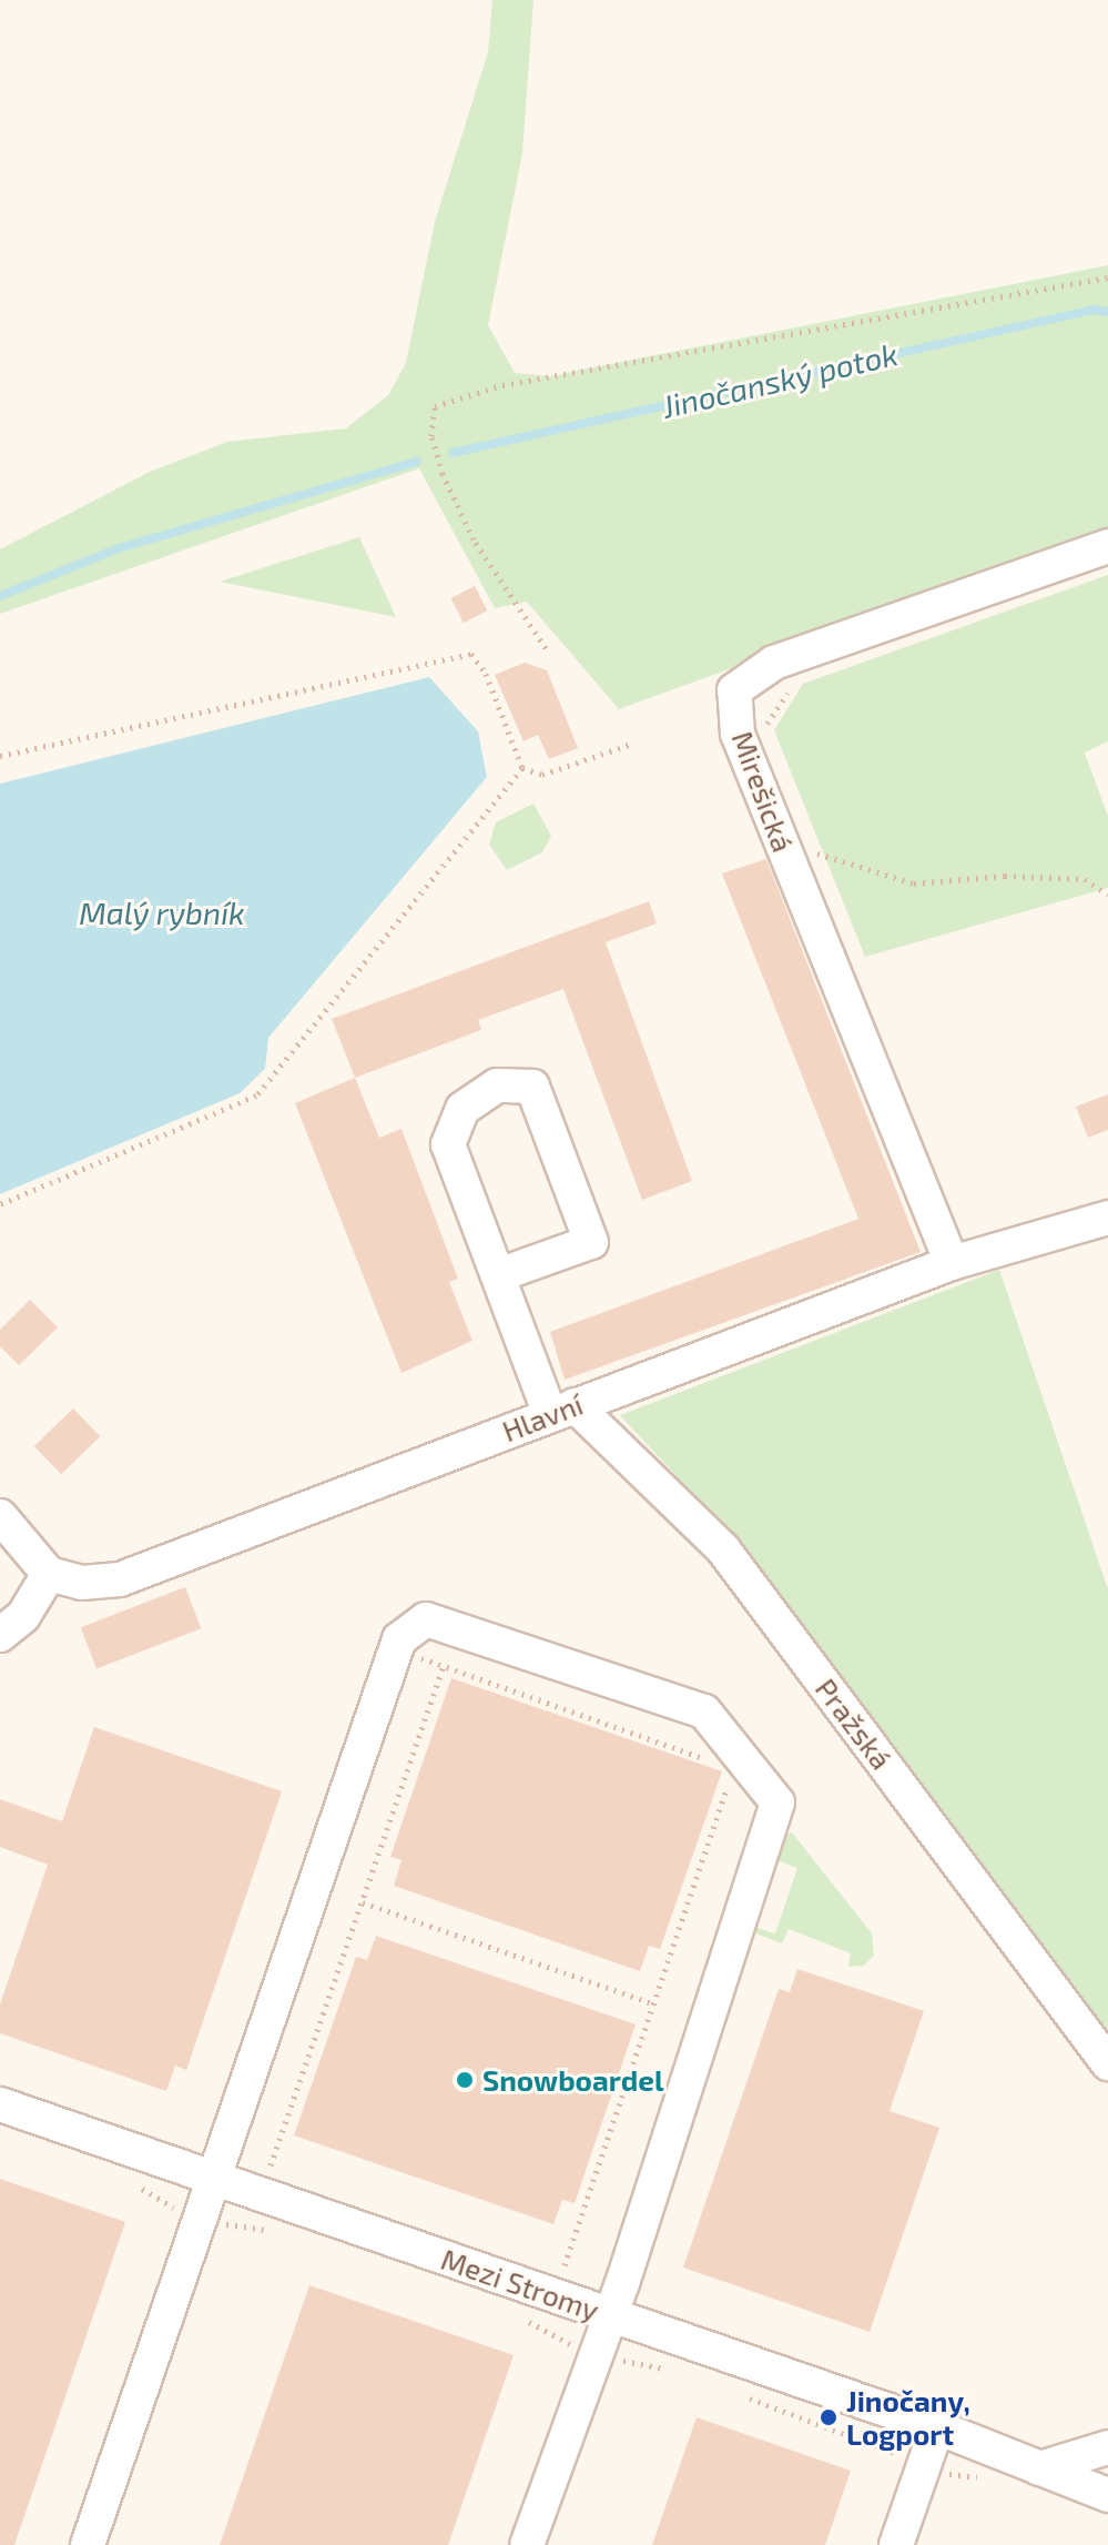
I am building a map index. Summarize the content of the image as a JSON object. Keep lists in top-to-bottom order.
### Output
{
  "streets": {
    "street": [
      "Mirešická",
      "Hlavní",
      "Pražská",
      "Mezi Stromy"
    ]
  },
  "crossings": [
    ["Mirešická", "Hlavní"],
    ["Hlavní", "Pražská"]
  ],
  "water": ["Jinočanský potok", "Malý rybník"],
  "places": ["Snowboardel", "Jinočany, Logport"]
}
